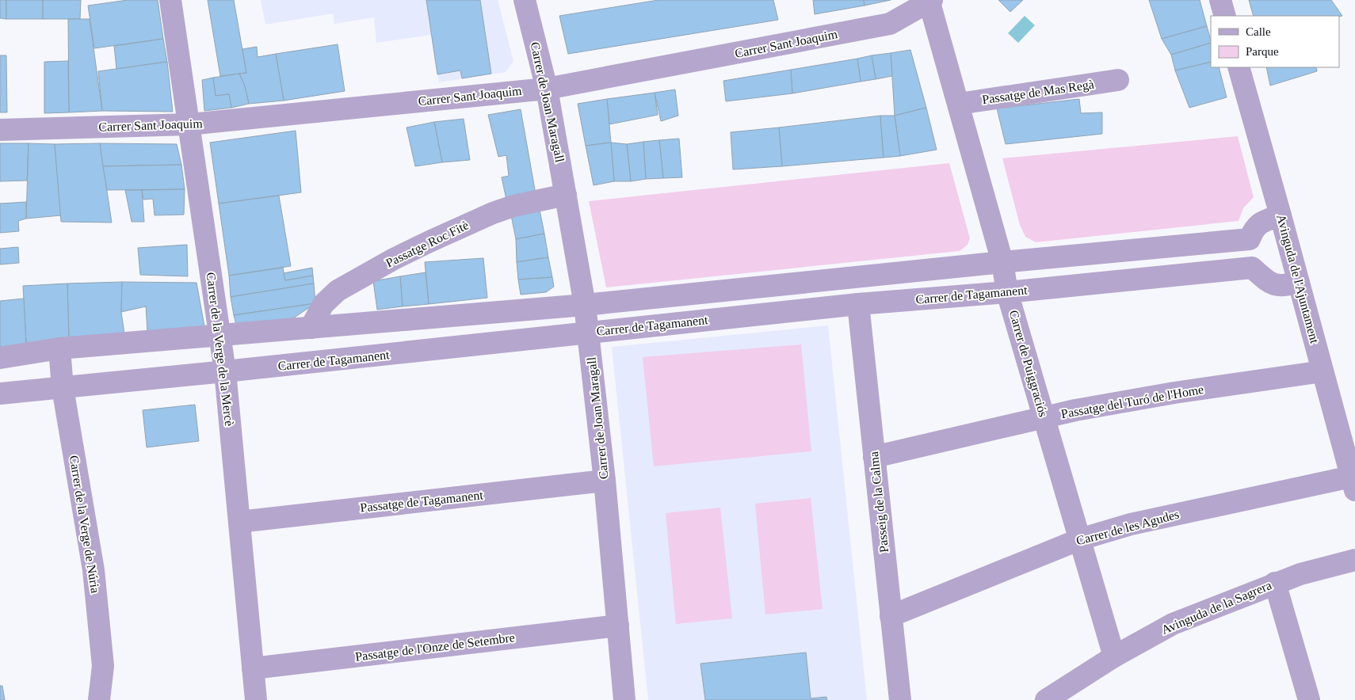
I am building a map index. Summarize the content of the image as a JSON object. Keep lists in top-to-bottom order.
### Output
{
  "streets": {
    "street": [
      "Carrer Sant Joaquim",
      "Passatge de Mas Regà",
      "Carrer de Joan Maragall",
      "Passatge Roc Fitè",
      "Avinguda de l'Ajuntament",
      "Carrer de Tagamanent",
      "Carrer de la Verge de la Mercè",
      "Carrer de Puiggraciós",
      "Passatge del Turó de l'Home",
      "Passatge de Tagamanent",
      "Passeig de la Calma",
      "Carrer de la Verge de Núria",
      "Carrer de les Agudes",
      "Avinguda de la Sagrera",
      "Passatge de l'Onze de Setembre"
    ]
  },
  "crossings": [
    ["Carrer Sant Joaquim", "Carrer de Joan Maragall"],
    ["Carrer Sant Joaquim", "Carrer de la Verge de la Mercè"],
    ["Carrer Sant Joaquim", "Carrer de Puiggraciós"],
    ["Passatge de Mas Regà", "Carrer de Puiggraciós"],
    ["Carrer de Joan Maragall", "Passatge Roc Fitè"],
    ["Carrer de Joan Maragall", "Carrer de Tagamanent"],
    ["Carrer de Joan Maragall", "Passatge de Tagamanent"],
    ["Carrer de Joan Maragall", "Passatge de l'Onze de Setembre"],
    ["Avinguda de l'Ajuntament", "Passatge del Turó de l'Home"],
    ["Avinguda de l'Ajuntament", "Carrer de les Agudes"],
    ["Carrer de Tagamanent", "Carrer de la Verge de la Mercè"],
    ["Carrer de Tagamanent", "Carrer de Puiggraciós"],
    ["Carrer de Tagamanent", "Passeig de la Calma"],
    ["Carrer de Tagamanent", "Carrer de la Verge de Núria"],
    ["Carrer de la Verge de la Mercè", "Passatge de Tagamanent"],
    ["Carrer de la Verge de la Mercè", "Passatge de l'Onze de Setembre"],
    ["Carrer de Puiggraciós", "Passatge del Turó de l'Home"],
    ["Carrer de Puiggraciós", "Carrer de les Agudes"],
    ["Carrer de Puiggraciós", "Avinguda de la Sagrera"],
    ["Passatge del Turó de l'Home", "Passeig de la Calma"],
    ["Passeig de la Calma", "Carrer de les Agudes"]
  ],
  "legend": ["Calle", "Parque"]
}
